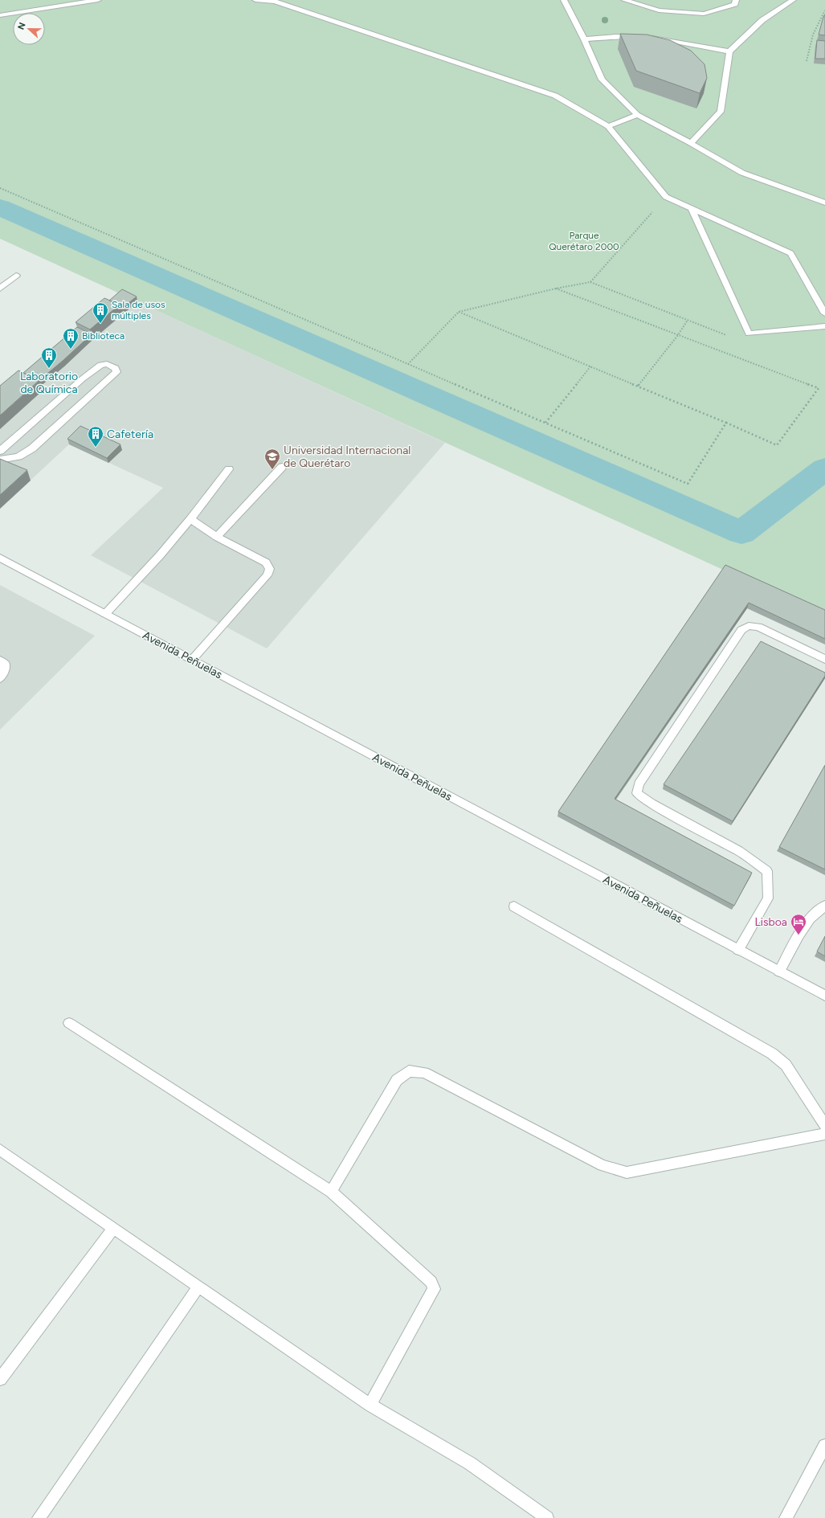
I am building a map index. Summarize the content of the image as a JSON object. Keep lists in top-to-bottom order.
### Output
{
  "streets": {
    "street": ["Avenida Peñuelas"]
  },
  "parks": ["Parque Querétaro 2000"],
  "places": {
    "building": [
      "Sala de usos múltiples",
      "Biblioteca",
      "Laboratorio de Química",
      "Cafetería"
    ],
    "school or university": ["Universidad Internacional de Querétaro"],
    "hotel": ["Lisboa"]
  },
  "north": "left"
}
